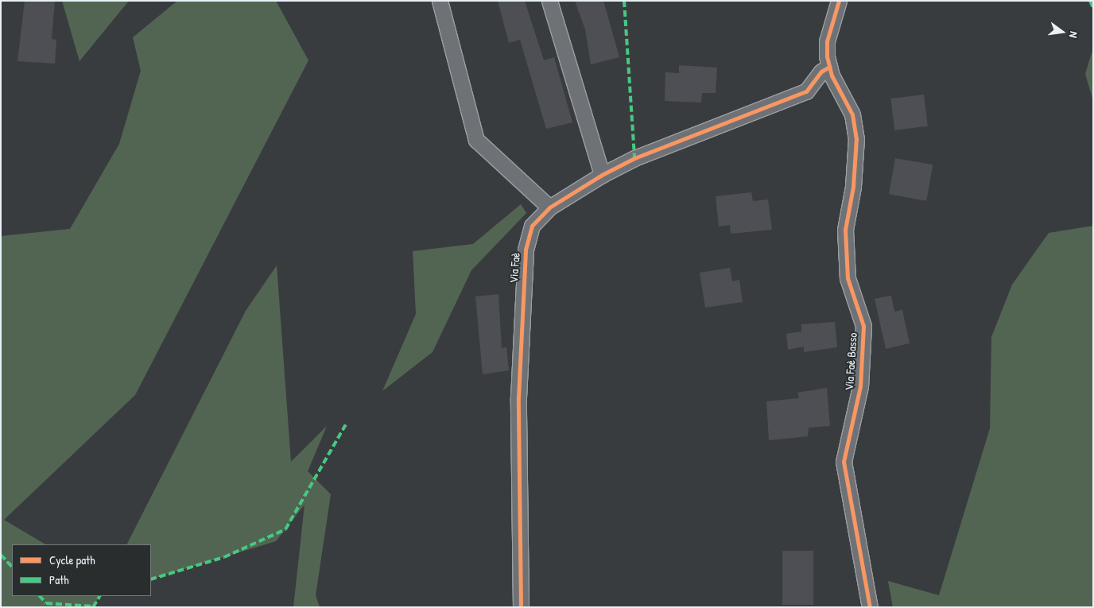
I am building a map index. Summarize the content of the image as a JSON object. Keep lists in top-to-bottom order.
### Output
{
  "streets": {
    "street": ["Via Faè", "Via Faè Basso"]
  },
  "crossings": [
    ["Via Faè", "Via Faè Basso"]
  ],
  "legend": ["Cycle path", "Path"],
  "north": "right"
}
